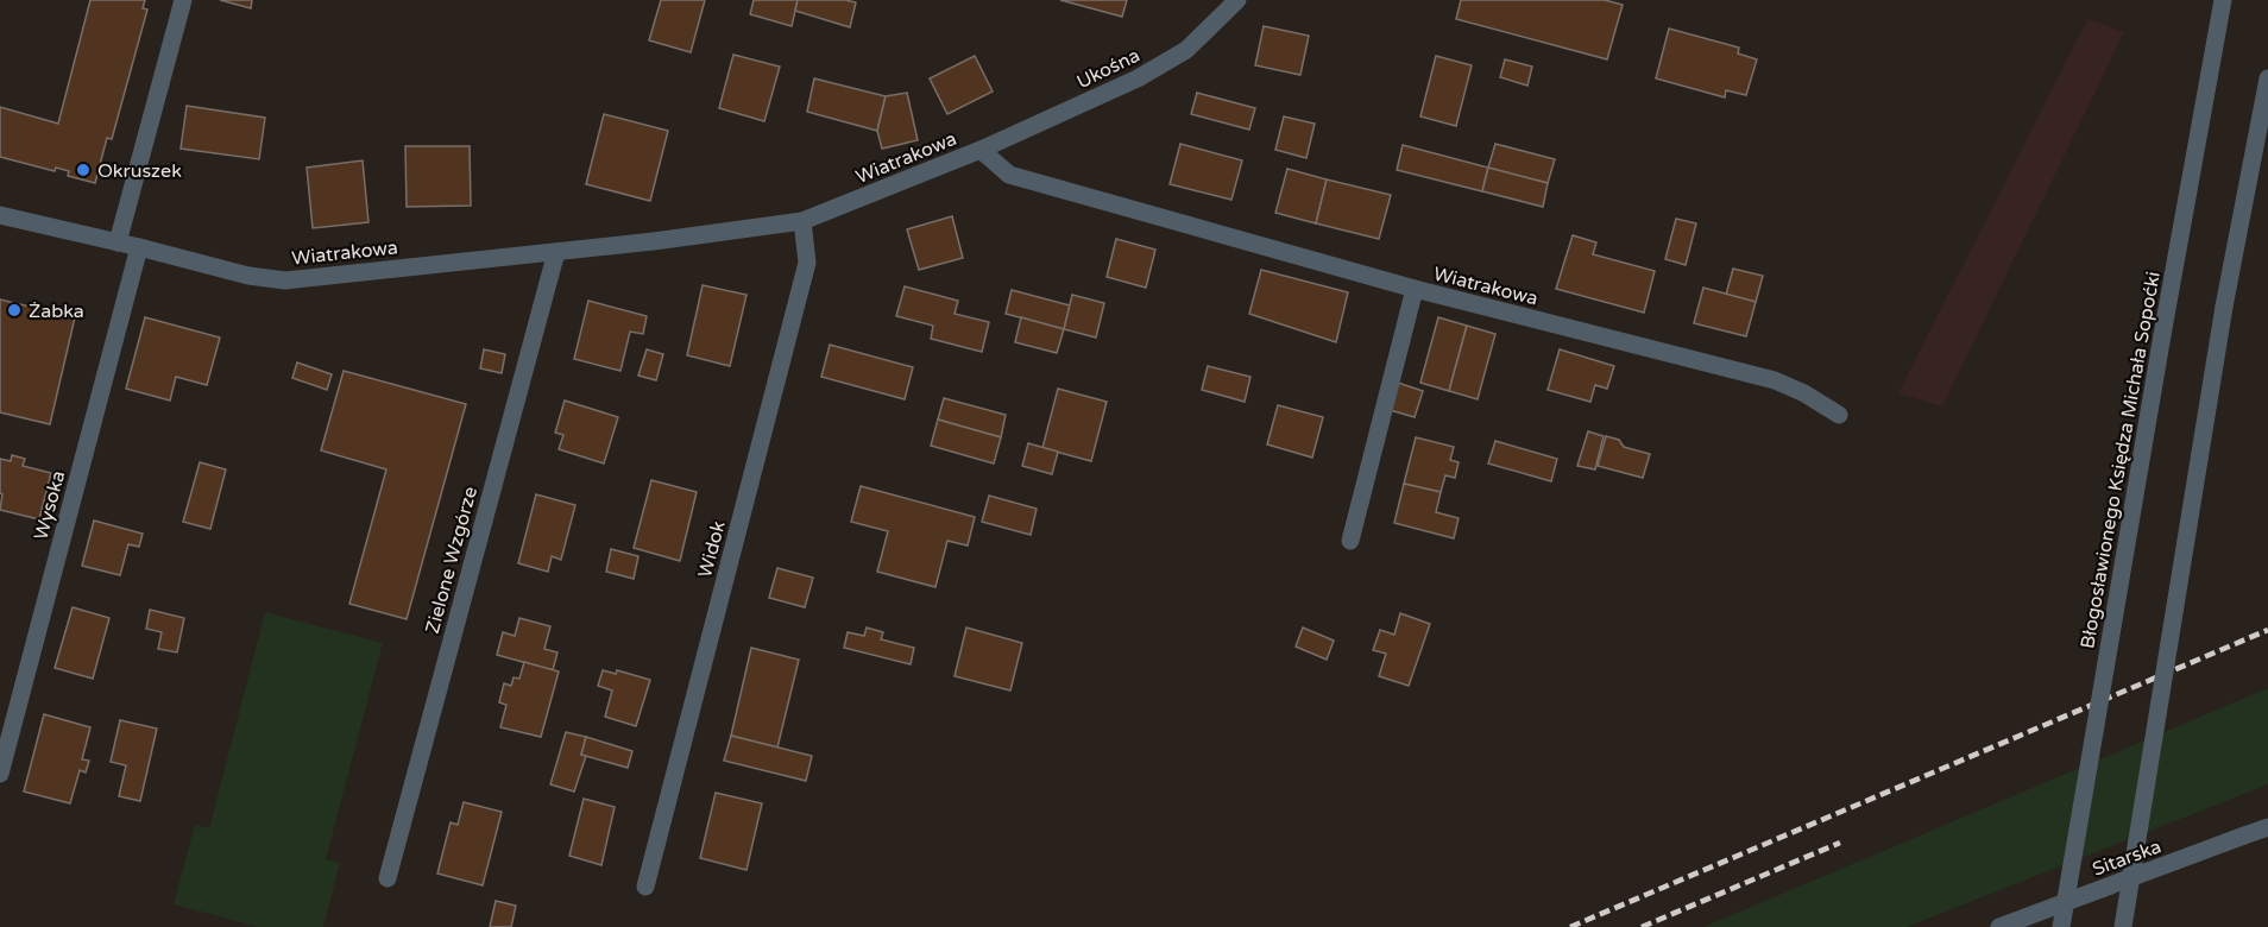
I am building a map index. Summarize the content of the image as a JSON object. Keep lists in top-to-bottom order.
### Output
{
  "streets": {
    "street": [
      "Ukośna",
      "Wiatrakowa",
      "Błogosławionego Księdza Michała Sopoćki",
      "Wysoka",
      "Widok",
      "Zielone Wzgórze",
      "Sitarska"
    ]
  },
  "crossings": [
    ["Ukośna", "Wiatrakowa"],
    ["Wiatrakowa", "Wysoka"],
    ["Wiatrakowa", "Widok"],
    ["Wiatrakowa", "Zielone Wzgórze"]
  ],
  "places": ["Okruszek", "Żabka"]
}
